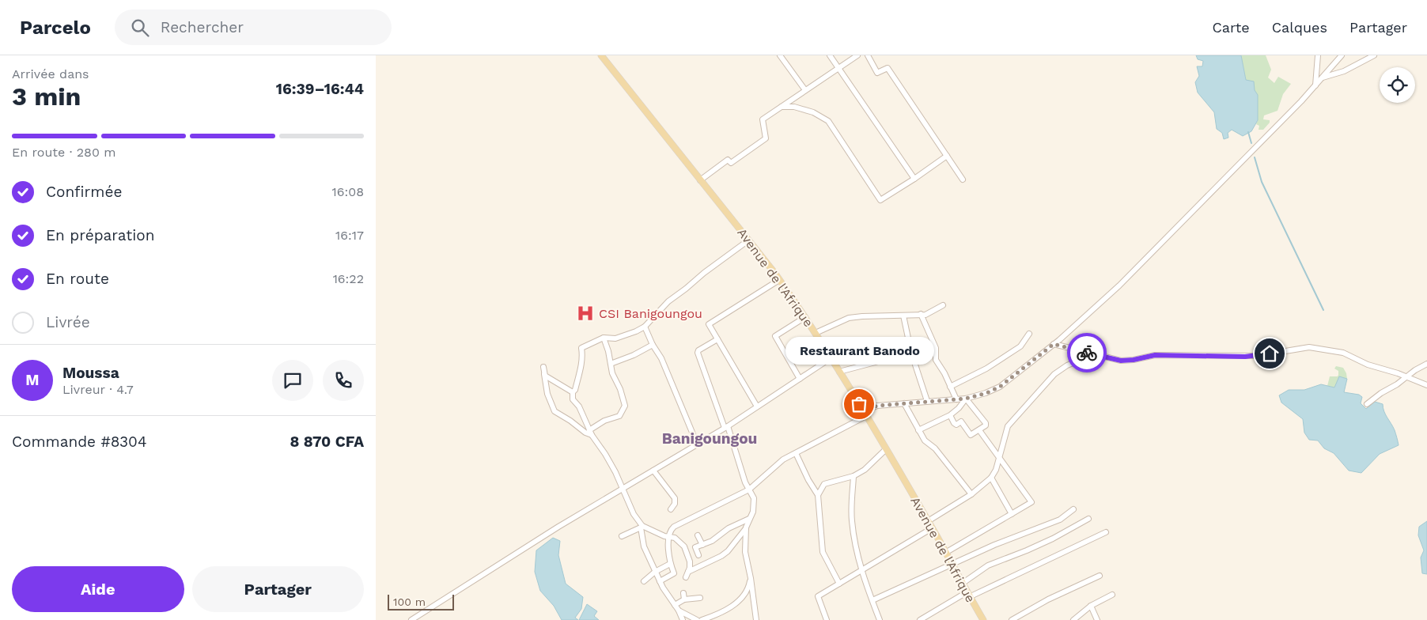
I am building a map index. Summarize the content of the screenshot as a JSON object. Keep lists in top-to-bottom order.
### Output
{
  "streets": {
    "main road": ["Avenue de l'Afrique"]
  },
  "districts": ["Banigoungou"],
  "places": {
    "hospital": ["CSI Banigoungou"],
    "other": ["Restaurant Banodo"]
  },
  "scale_bar": "100 m",
  "page": {
    "header": "Parcelo",
    "search": "Rechercher",
    "nav": ["Carte", "Calques", "Partager"],
    "heading": ["3 min", "Arrivée dans", "16:39–16:44"],
    "panel": [
      "Moussa",
      "Livreur · 4.7",
      "Commande #8304",
      "8 870 CFA"
    ],
    "bar": "En route · 280 m",
    "list": [
      ["Confirmée", "16:08"],
      ["En préparation", "16:17"],
      ["En route", "16:22"],
      "Livrée"
    ],
    "bubble": "Restaurant Banodo",
    "round": "M",
    "buttons": ["Aide", "Partager"],
    "scale": "100 m"
  }
}
